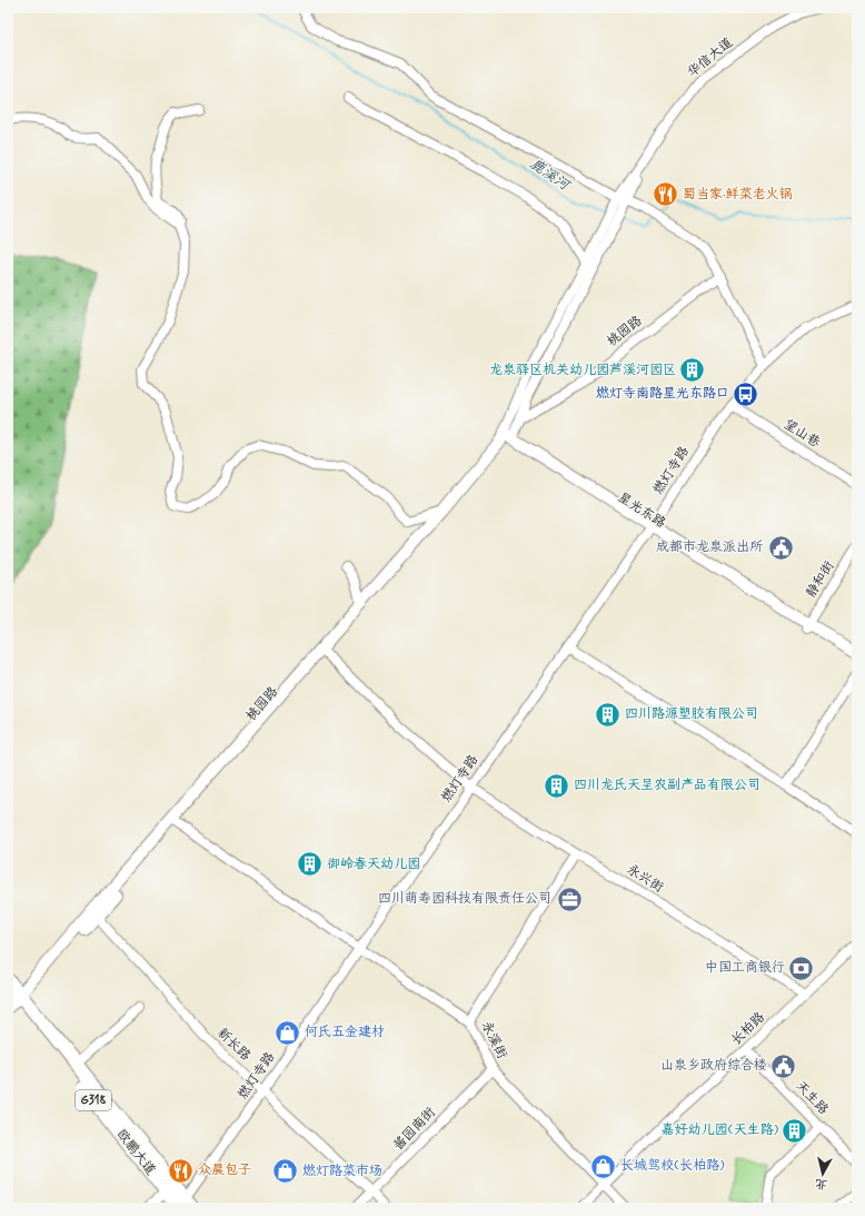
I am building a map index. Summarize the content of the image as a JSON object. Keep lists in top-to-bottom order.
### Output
{
  "streets": {
    "highway": ["G318", "欧鹏大道"],
    "main road": ["桃园路", "星光东路"],
    "street": [
      "华信大道",
      "望山巷",
      "燃灯寺路",
      "静和街",
      "永兴街",
      "长柏路",
      "永溪街",
      "新长路",
      "天生路",
      "酱园南街"
    ]
  },
  "crossings": [
    ["华信大道", "桃园路"],
    ["桃园路", "星光东路"],
    ["桃园路", "永兴街"],
    ["桃园路", "永溪街"],
    ["桃园路", "新长路"],
    ["桃园路", "G318"],
    ["桃园路", "欧鹏大道"],
    ["望山巷", "燃灯寺路"],
    ["燃灯寺路", "星光东路"],
    ["燃灯寺路", "永兴街"],
    ["燃灯寺路", "永溪街"],
    ["燃灯寺路", "新长路"],
    ["燃灯寺路", "欧鹏大道"],
    ["星光东路", "静和街"],
    ["永兴街", "长柏路"],
    ["长柏路", "永溪街"],
    ["长柏路", "天生路"],
    ["永溪街", "酱园南街"],
    ["新长路", "酱园南街"],
    ["G318", "欧鹏大道"]
  ],
  "water": ["鹿溪河"],
  "places": {
    "restaurant": ["蜀当家·鲜菜老火锅", "众晨包子"],
    "building": [
      "龙泉驿区机关幼儿园芦溪河园区",
      "四川路源塑胶有限公司",
      "四川龙氏天呈农副产品有限公司",
      "御岭春天幼儿园",
      "嘉好幼儿园(天生路)"
    ],
    "bus stop": ["燃灯寺南路星光东路口"],
    "public building": ["成都市龙泉派出所", "山泉乡政府综合楼"],
    "office": ["四川萌寿园科技有限责任公司"],
    "bank": ["中国工商银行"],
    "shop": ["何氏五金建材", "长城驾校(长柏路)", "燃灯路菜市场"]
  },
  "north": "bottom"
}
